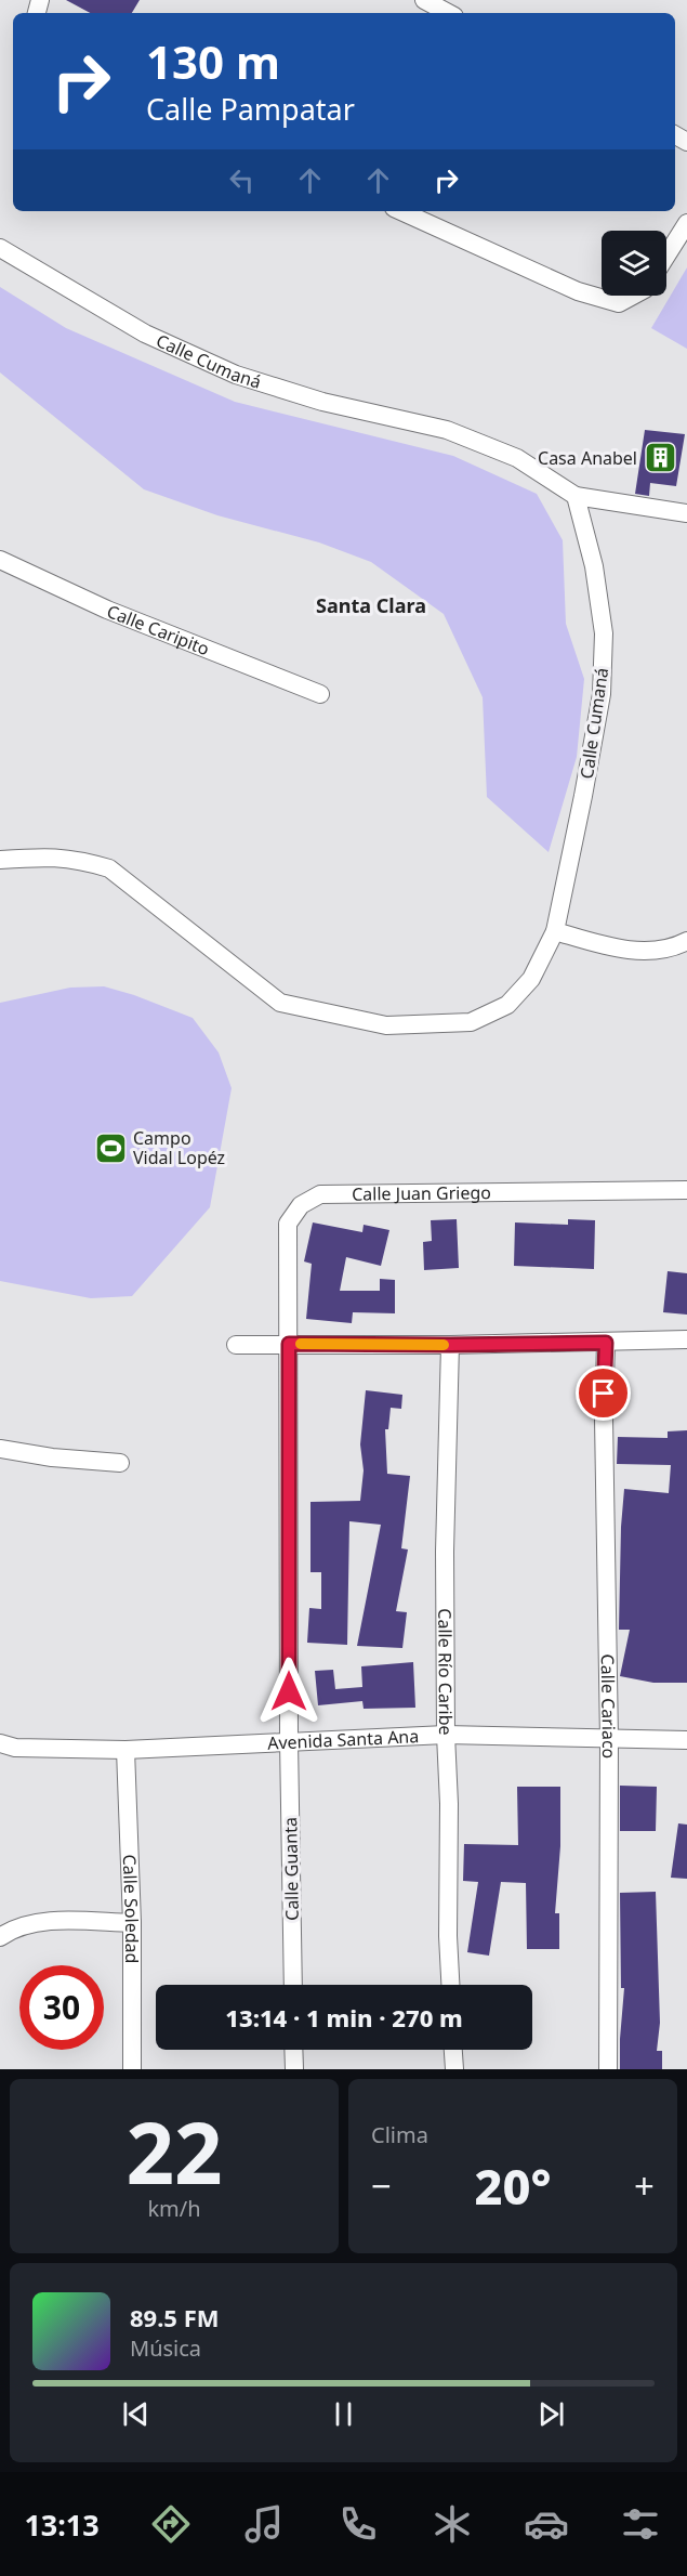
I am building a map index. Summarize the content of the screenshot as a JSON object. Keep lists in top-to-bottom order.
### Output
{
  "streets": {
    "street": [
      "Calle Cumaná",
      "Calle Caripito",
      "Calle Juan Griego",
      "Calle Río Caribe",
      "Calle Cariaco",
      "Avenida Santa Ana",
      "Calle Guanta",
      "Calle Soledad"
    ]
  },
  "crossings": [
    ["Calle Juan Griego", "Avenida Santa Ana"],
    ["Calle Juan Griego", "Calle Guanta"],
    ["Calle Río Caribe", "Avenida Santa Ana"],
    ["Calle Cariaco", "Avenida Santa Ana"],
    ["Avenida Santa Ana", "Calle Guanta"],
    ["Avenida Santa Ana", "Calle Soledad"]
  ],
  "districts": ["Santa Clara"],
  "places": {
    "building": ["Casa Anabel"],
    "sports": ["Campo Vidal Lopéz"]
  },
  "page": {
    "turn": ["130 m", "Calle Pampatar"],
    "limit": "30",
    "trip": "13:14 · 1 min · 270 m",
    "tile": [
      ["22", "km/h"],
      "Clima"
    ],
    "heat": ["−", "20°", "+"],
    "song": ["89.5 FM", "Música"],
    "tabs": "13:13"
  }
}
